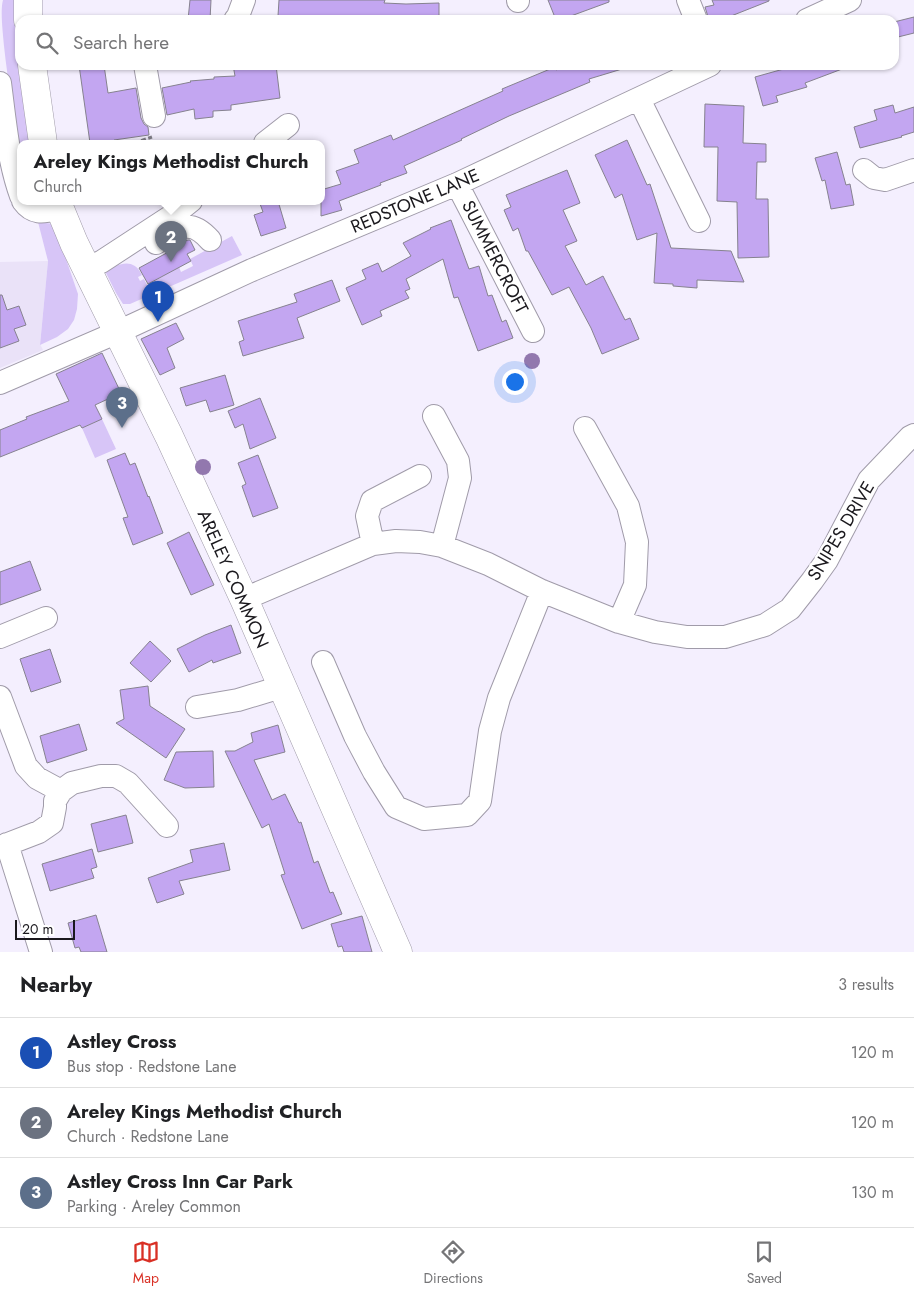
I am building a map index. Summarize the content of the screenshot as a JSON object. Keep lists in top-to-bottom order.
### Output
{
  "streets": {
    "main road": ["ARELEY COMMON"],
    "street": ["REDSTONE LANE", "SUMMERCROFT", "SNIPES DRIVE"]
  },
  "crossings": [
    ["REDSTONE LANE", "SUMMERCROFT"],
    ["REDSTONE LANE", "ARELEY COMMON"],
    ["SNIPES DRIVE", "ARELEY COMMON"]
  ],
  "scale_bar": "20 m",
  "page": {
    "search": "Search here",
    "popup": ["Areley Kings Methodist Church", "Church"],
    "pins": ["2", "1", "3"],
    "scale": "20 m",
    "heading": ["Nearby", "3 results"],
    "list": [
      {
        "mark": "1",
        "name": "Astley Cross",
        "note": "Bus stop · Redstone Lane",
        "value": "120 m"
      },
      {
        "mark": "2",
        "name": "Areley Kings Methodist Church",
        "note": "Church · Redstone Lane",
        "value": "120 m"
      },
      {
        "mark": "3",
        "name": "Astley Cross Inn Car Park",
        "note": "Parking · Areley Common",
        "value": "130 m"
      }
    ],
    "nav": ["Map", "Directions", "Saved"]
  }
}
